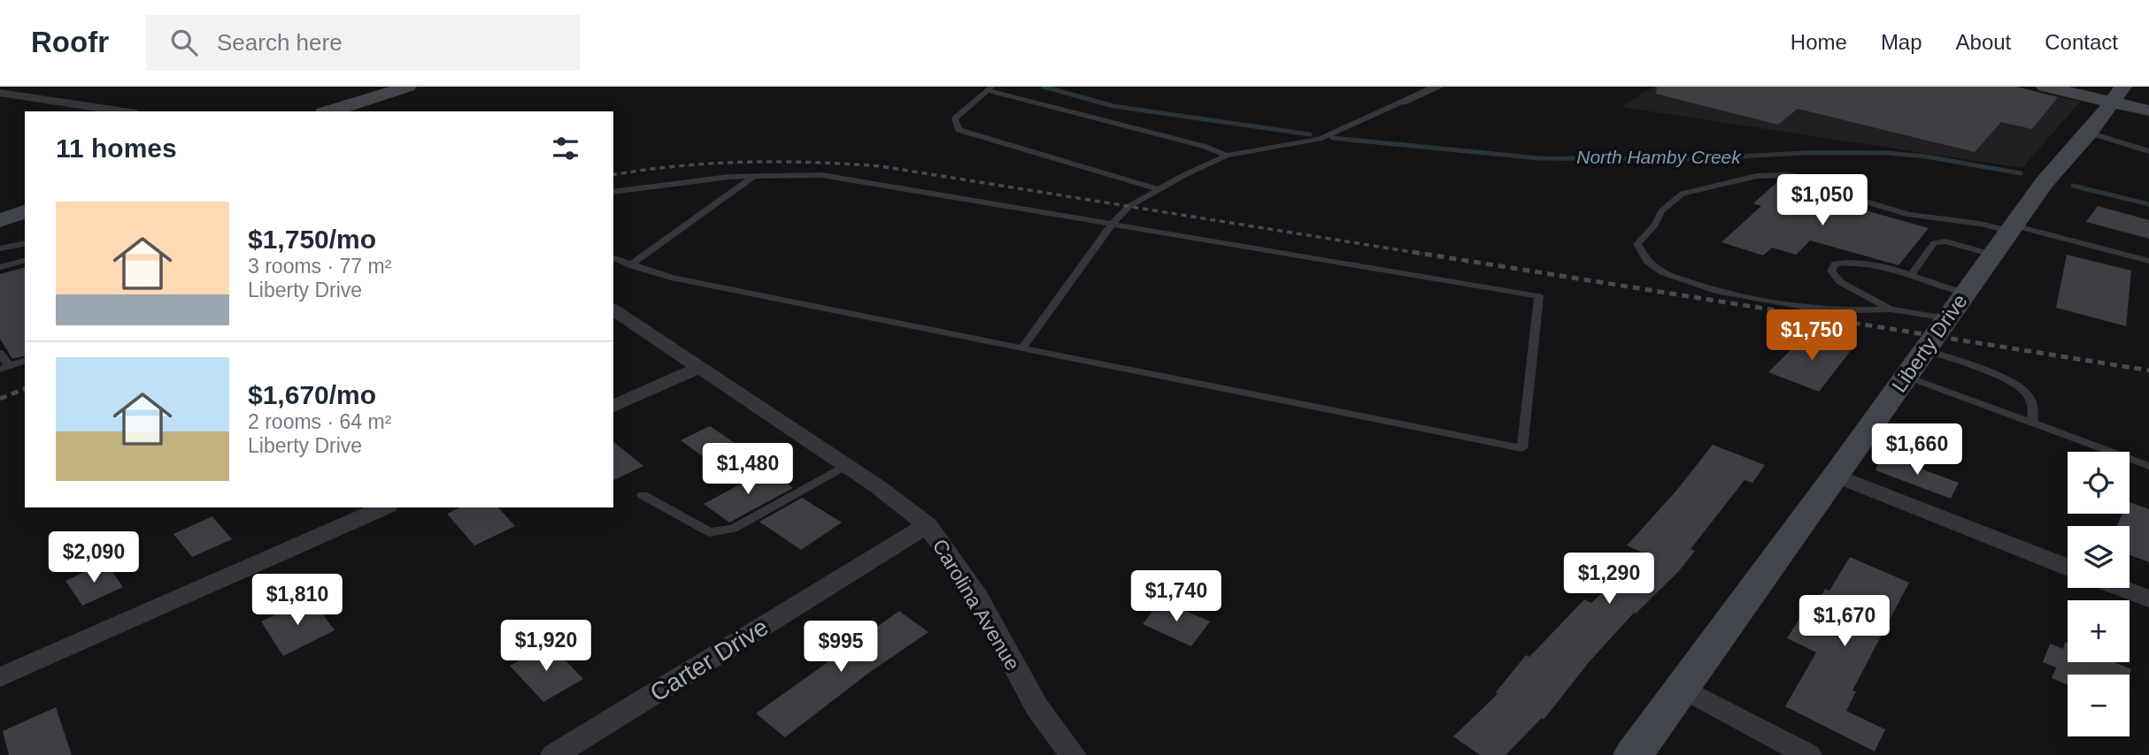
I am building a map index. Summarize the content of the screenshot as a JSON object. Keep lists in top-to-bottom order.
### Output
{
  "streets": {
    "street": ["Liberty Drive", "Carolina Avenue", "Carter Drive"]
  },
  "crossings": [
    ["Carolina Avenue", "Carter Drive"]
  ],
  "water": ["North Hamby Creek"],
  "page": {
    "header": "Roofr",
    "search": "Search here",
    "nav": [
      "Home",
      "Map",
      "About",
      "Contact"
    ],
    "heading": "11 homes",
    "price": [
      "$1,050",
      "$1,750",
      "$1,660",
      "$1,480",
      "$2,090",
      "$1,290",
      "$1,740",
      "$1,810",
      "$1,670",
      "$1,920",
      "$995"
    ],
    "list": [
      {
        "name": "$1,750/mo",
        "note": "3 rooms · 77 m² · Liberty Drive"
      },
      {
        "name": "$1,670/mo",
        "note": "2 rooms · 64 m² · Liberty Drive"
      }
    ],
    "map_buttons": ["+", "−"]
  }
}
